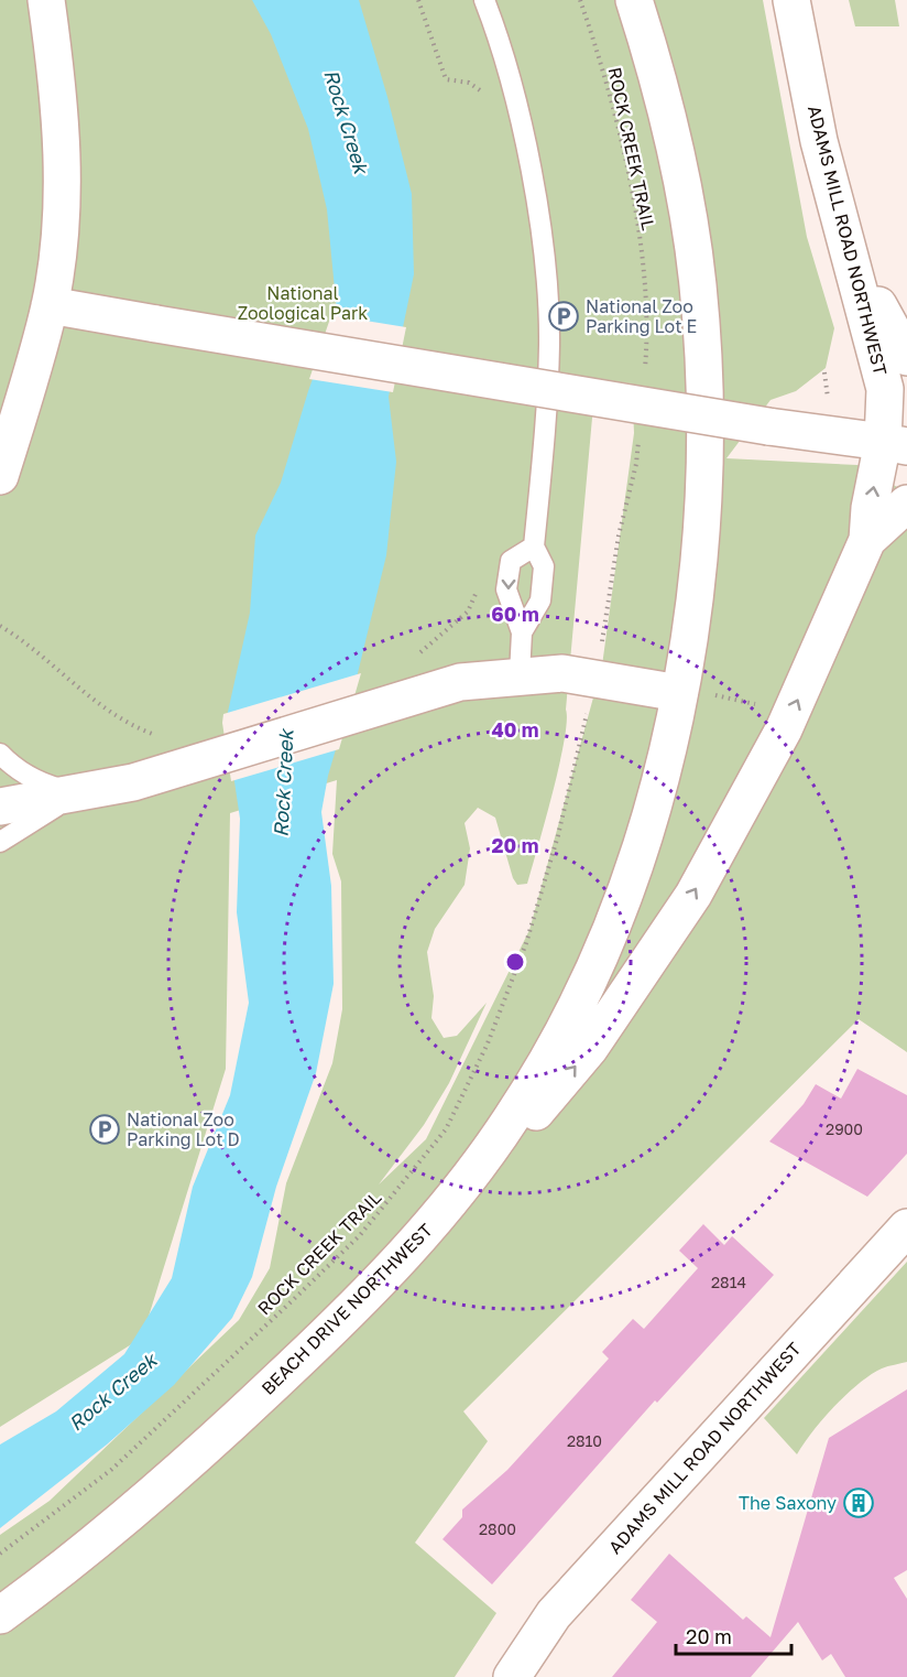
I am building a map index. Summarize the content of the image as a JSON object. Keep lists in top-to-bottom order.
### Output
{
  "streets": {
    "street": ["ADAMS MILL ROAD NORTHWEST", "BEACH DRIVE NORTHWEST"],
    "path": ["ROCK CREEK TRAIL"]
  },
  "water": ["Rock Creek"],
  "parks": ["National Zoological Park"],
  "places": {
    "parking": ["National Zoo Parking Lot E", "National Zoo Parking Lot D"],
    "building": ["The Saxony"]
  },
  "house_numbers": [
    "2900",
    "2814",
    "2810",
    "2800"
  ],
  "scale_bar": "20 m",
  "rings": ["60 m", "40 m", "20 m"]
}
